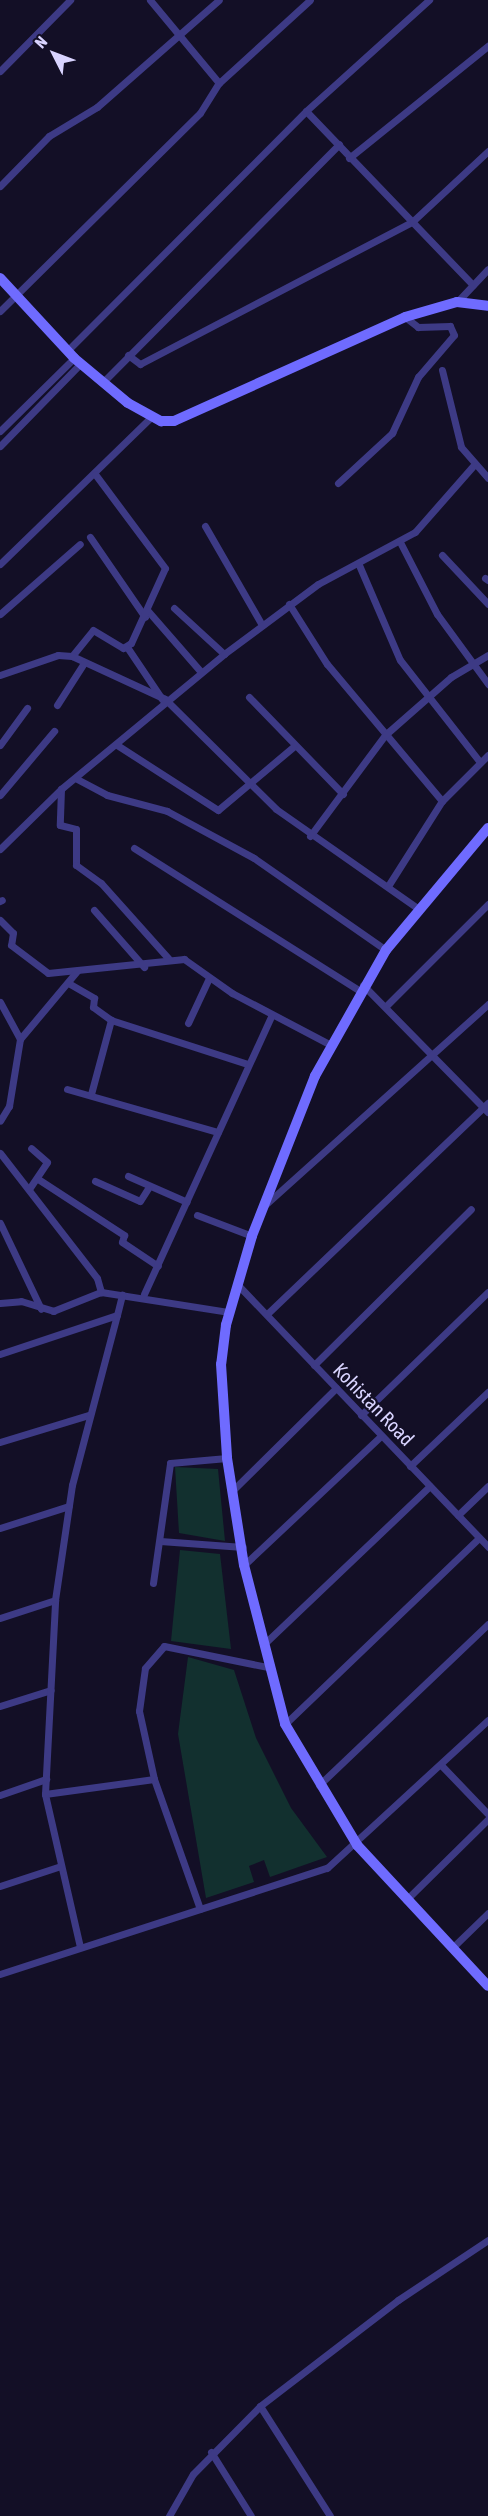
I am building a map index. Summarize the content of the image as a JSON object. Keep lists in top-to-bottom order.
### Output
{
  "streets": {
    "street": ["Kohistan Road"]
  },
  "north": "top left"
}
